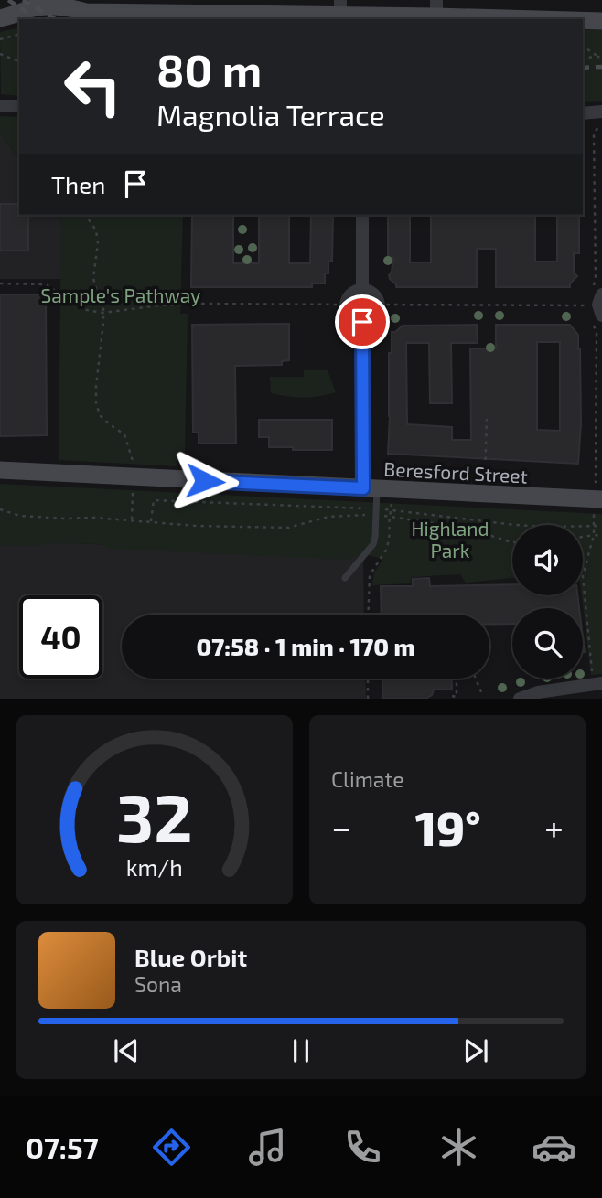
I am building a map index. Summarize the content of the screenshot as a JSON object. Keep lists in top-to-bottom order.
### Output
{
  "streets": {
    "street": ["Beresford Street"]
  },
  "parks": ["Sample's Pathway", "Highland Park"],
  "page": {
    "turn": ["80 m", "Magnolia Terrace"],
    "then": "Then",
    "limit": "40",
    "trip": "07:58 · 1 min · 170 m",
    "tile": "Climate",
    "heat": ["−", "19°", "+"],
    "song": ["Blue Orbit", "Sona"],
    "tabs": "07:57",
    "gauge": ["32", "km/h"]
  }
}
